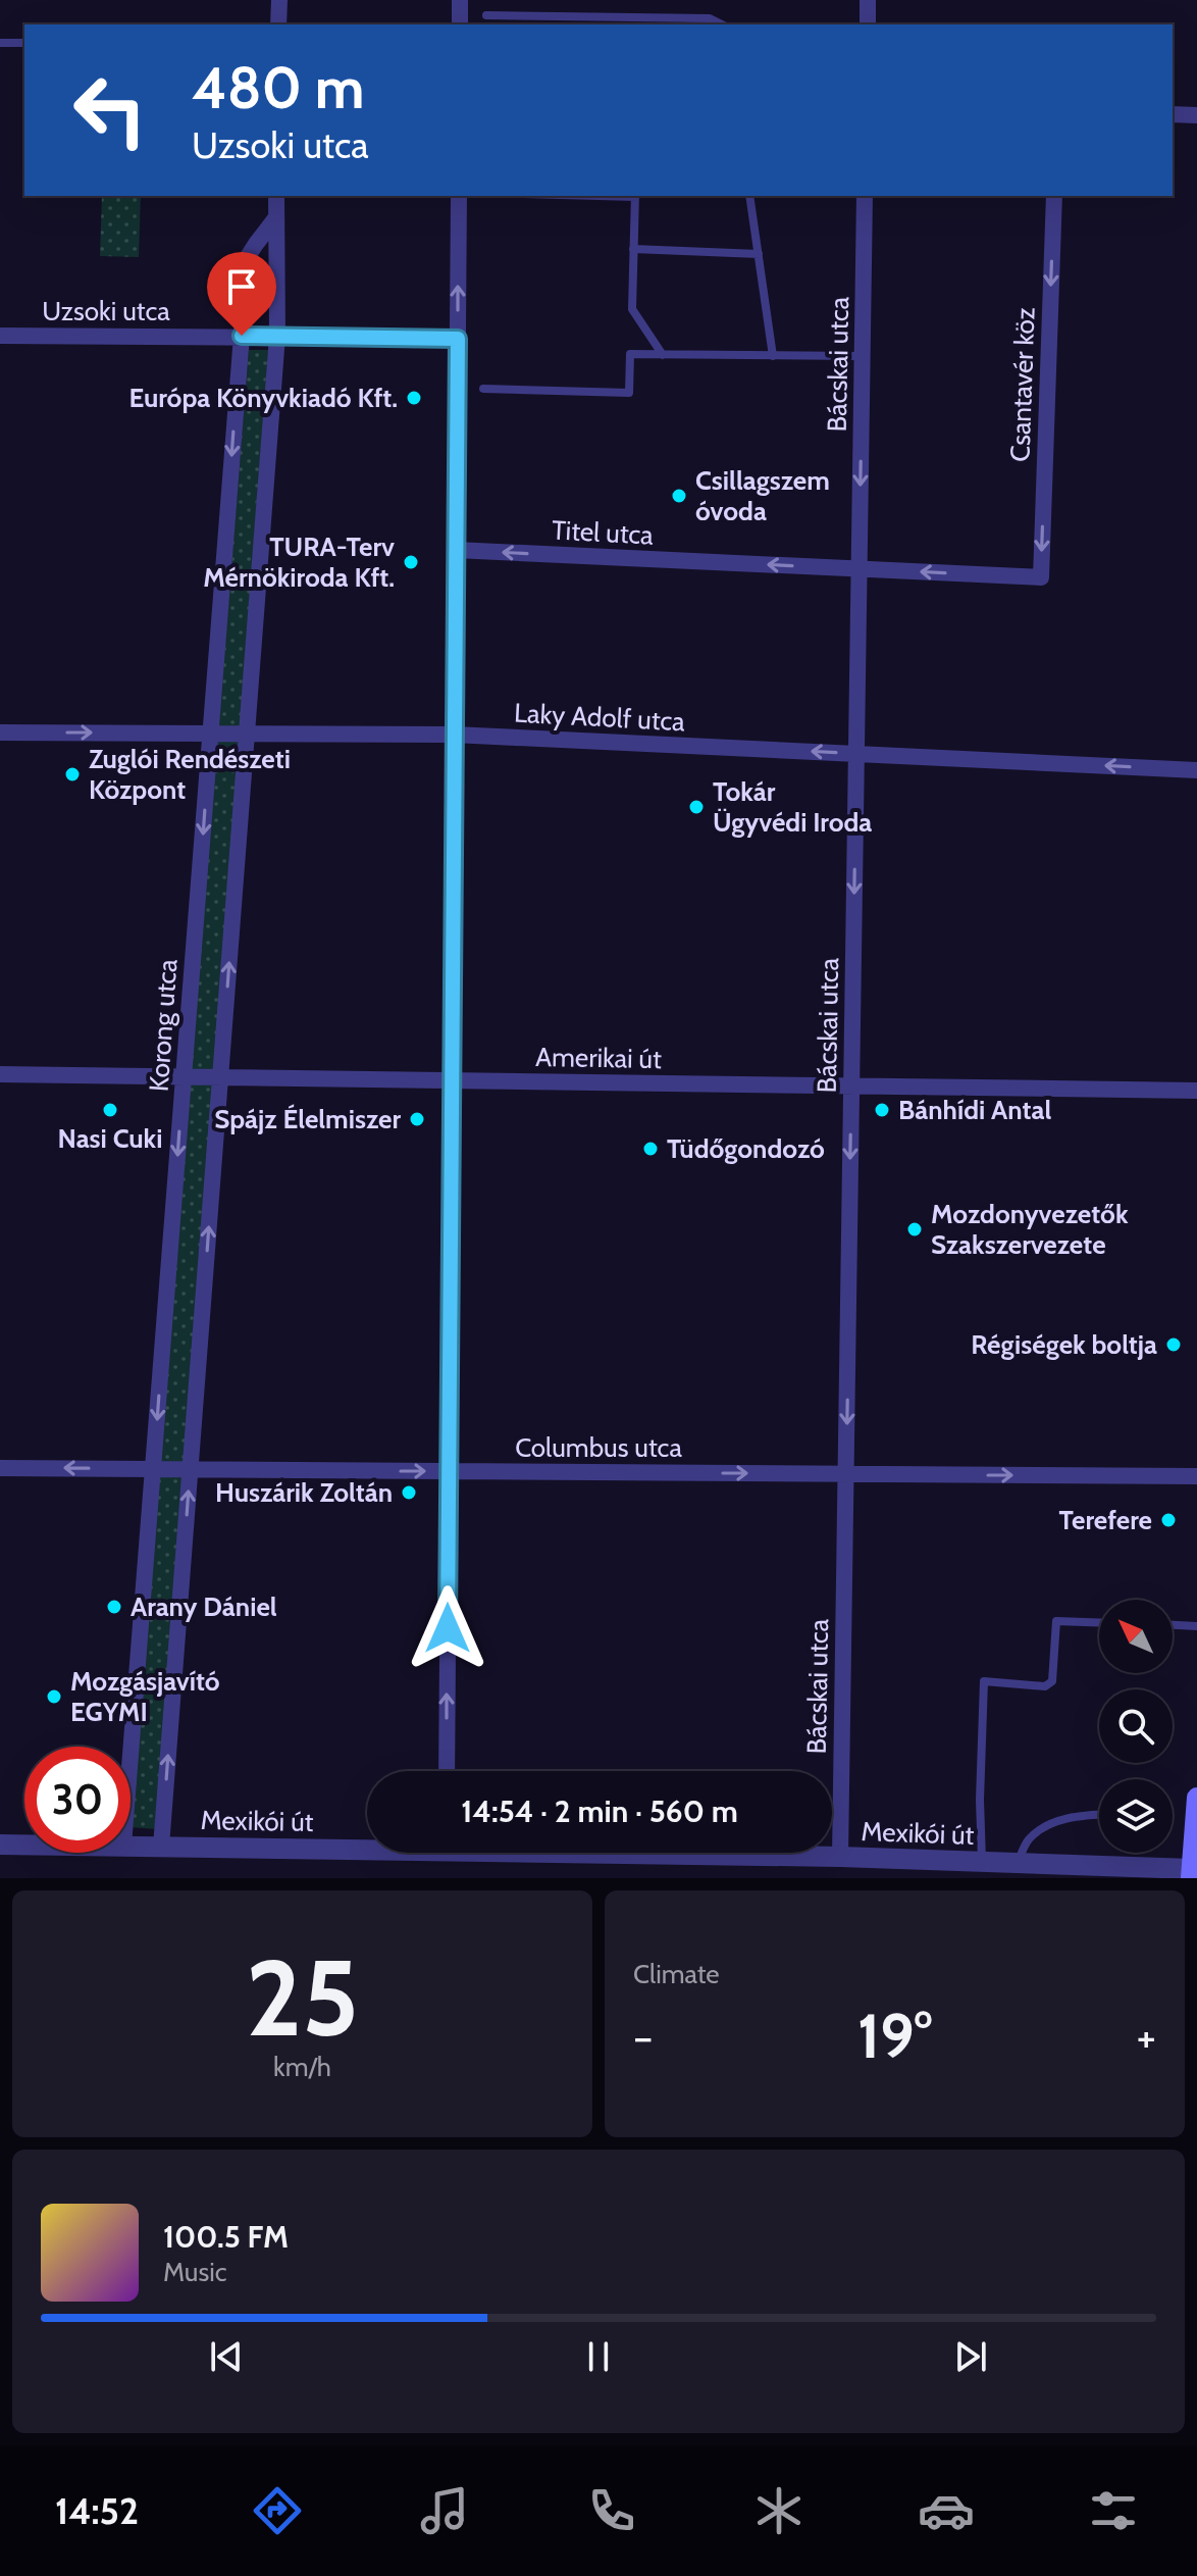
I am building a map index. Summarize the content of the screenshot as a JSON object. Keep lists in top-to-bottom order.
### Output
{
  "streets": {
    "street": [
      "Uzsoki utca",
      "Bácskai utca",
      "Csantavér köz",
      "Titel utca",
      "Laky Adolf utca",
      "Korong utca",
      "Amerikai út",
      "Columbus utca",
      "Mexikói út"
    ]
  },
  "crossings": [
    ["Uzsoki utca", "Korong utca"],
    ["Bácskai utca", "Titel utca"],
    ["Bácskai utca", "Laky Adolf utca"],
    ["Bácskai utca", "Amerikai út"],
    ["Bácskai utca", "Columbus utca"],
    ["Bácskai utca", "Mexikói út"],
    ["Csantavér köz", "Titel utca"],
    ["Laky Adolf utca", "Korong utca"],
    ["Korong utca", "Amerikai út"],
    ["Korong utca", "Columbus utca"]
  ],
  "one_way": ["Bácskai utca", "Csantavér köz", "Titel utca"],
  "places": [
    "Európa Könyvkiadó Kft.",
    "Csillagszem óvoda",
    "TURA-Terv Mérnökiroda Kft.",
    "Zuglói Rendészeti Központ",
    "Tokár Ügyvédi Iroda",
    "Nasi Cuki",
    "Bánhídi Antal",
    "Spájz Élelmiszer",
    "Tüdőgondozó",
    "Mozdonyvezetők Szakszervezete",
    "Régiségek boltja",
    "Huszárik Zoltán",
    "Terefere",
    "Arany Dániel",
    "Mozgásjavító EGYMI"
  ],
  "north": "top left",
  "page": {
    "turn": ["480 m", "Uzsoki utca"],
    "limit": "30",
    "trip": "14:54 · 2 min · 560 m",
    "tile": [
      ["25", "km/h"],
      "Climate"
    ],
    "heat": ["−", "19°", "+"],
    "song": ["100.5 FM", "Music"],
    "tabs": "14:52"
  }
}
